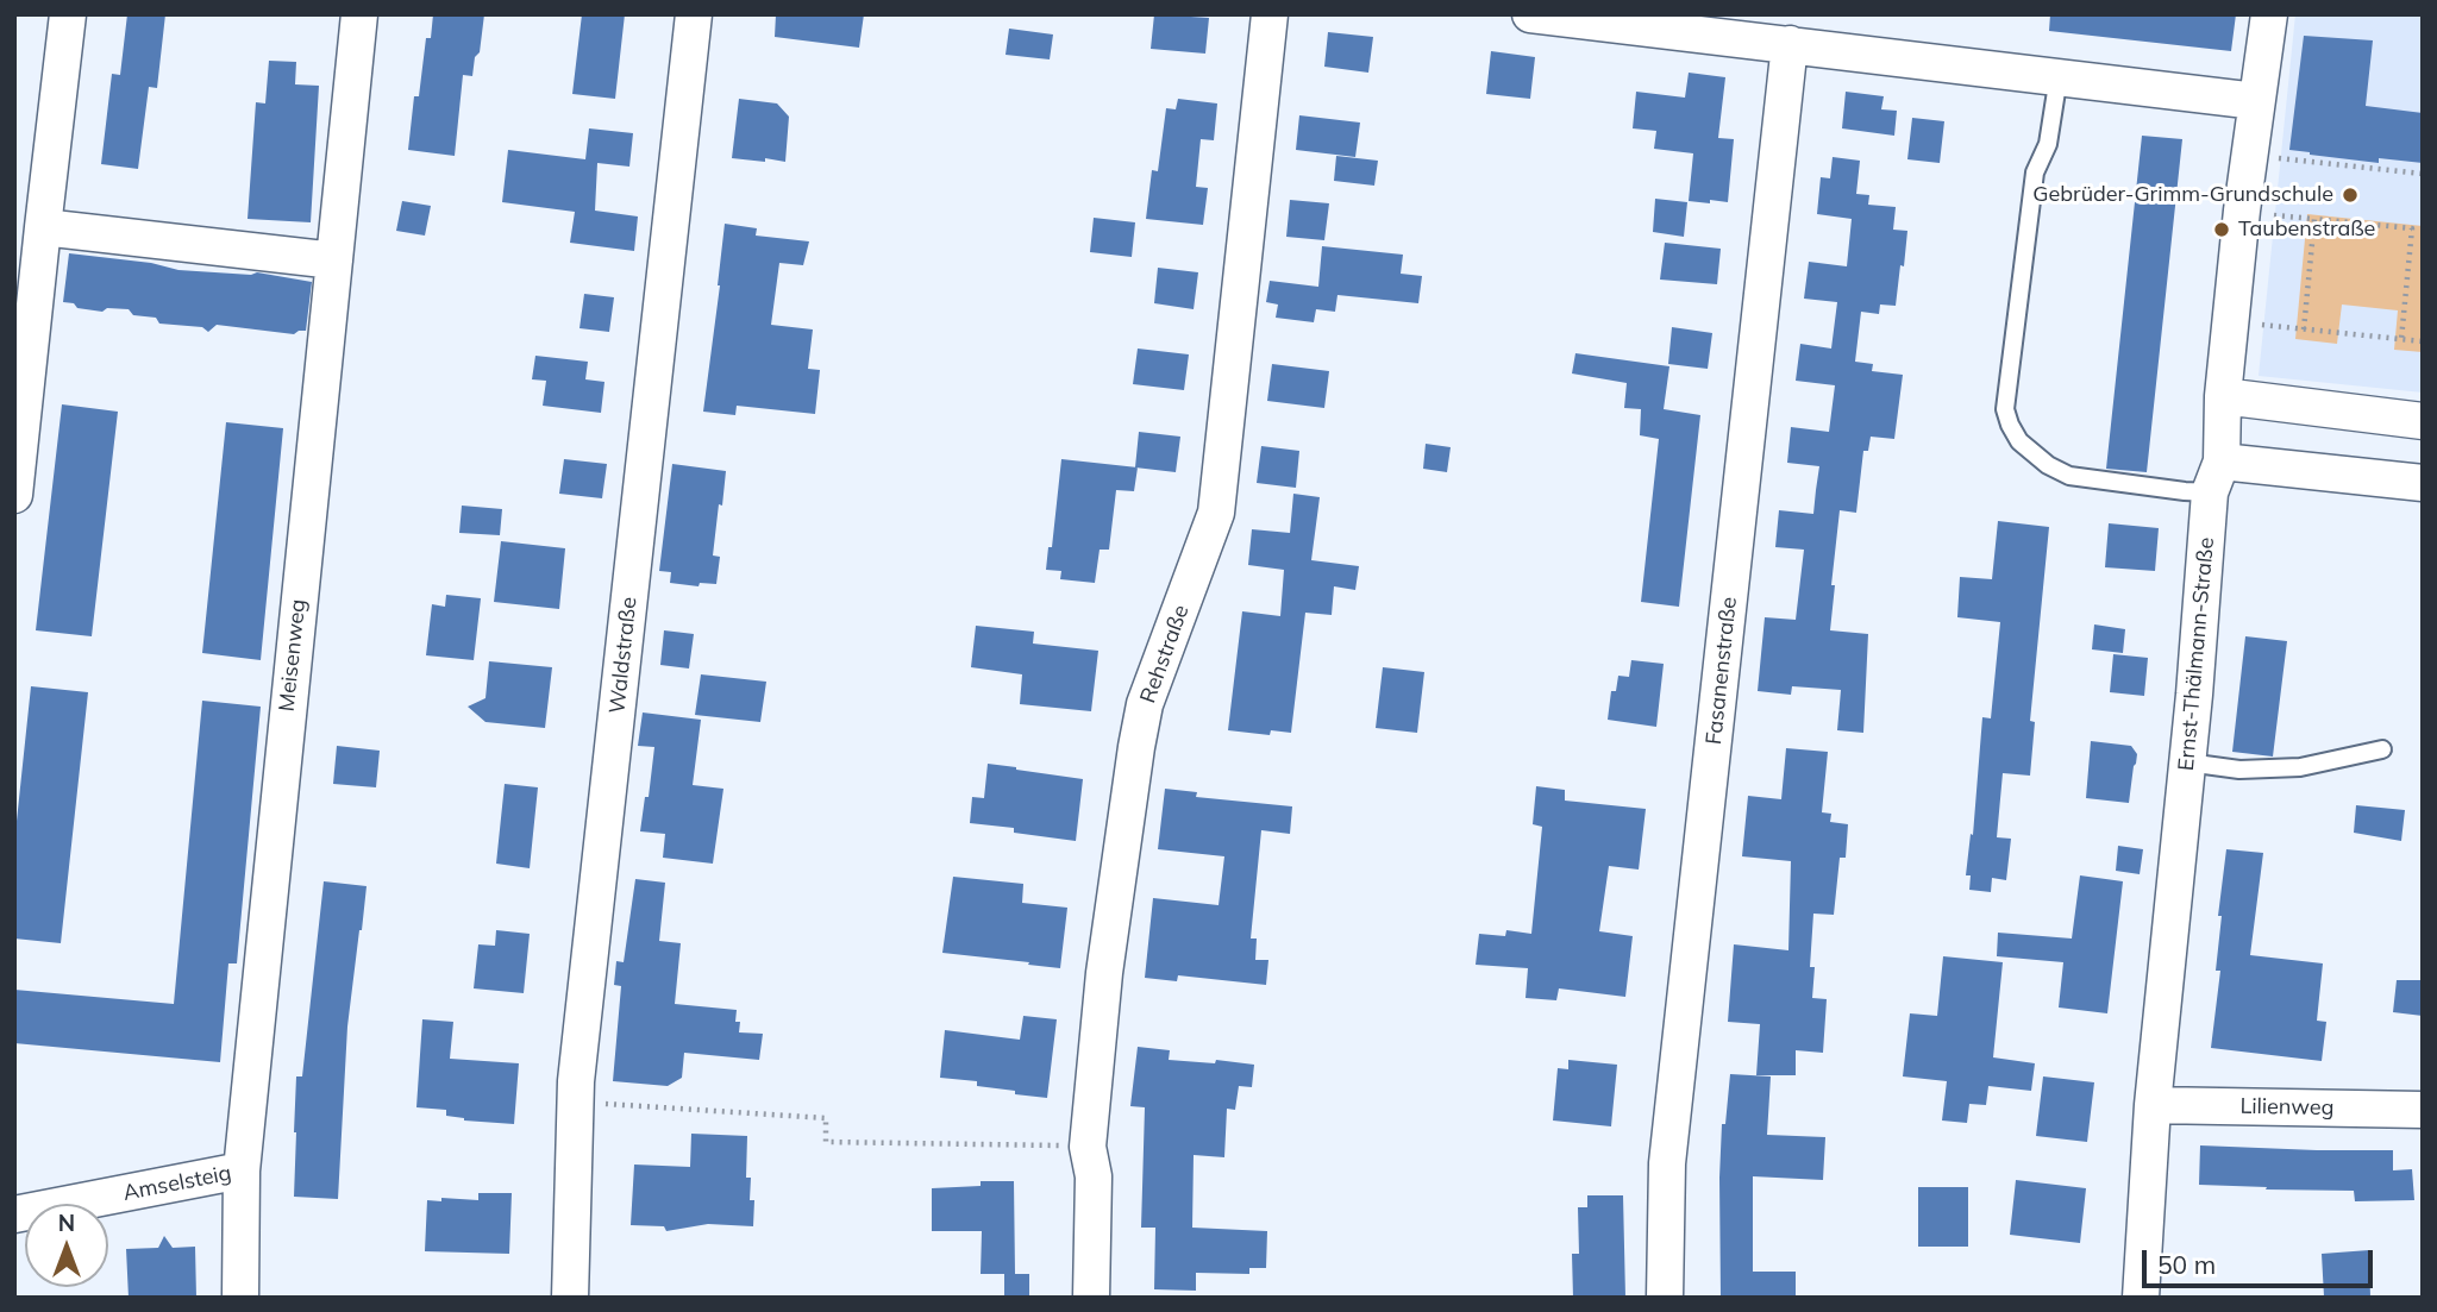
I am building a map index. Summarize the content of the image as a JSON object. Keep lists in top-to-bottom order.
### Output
{
  "streets": {
    "street": [
      "Rehstraße",
      "Ernst-Thälmann-Straße",
      "Meisenweg",
      "Waldstraße",
      "Fasanenstraße",
      "Lilienweg",
      "Amselsteig"
    ]
  },
  "crossings": [
    ["Ernst-Thälmann-Straße", "Lilienweg"],
    ["Meisenweg", "Amselsteig"]
  ],
  "places": ["Gebrüder-Grimm-Grundschule", "Taubenstraße"],
  "scale_bar": "50 m",
  "north": "top"
}
